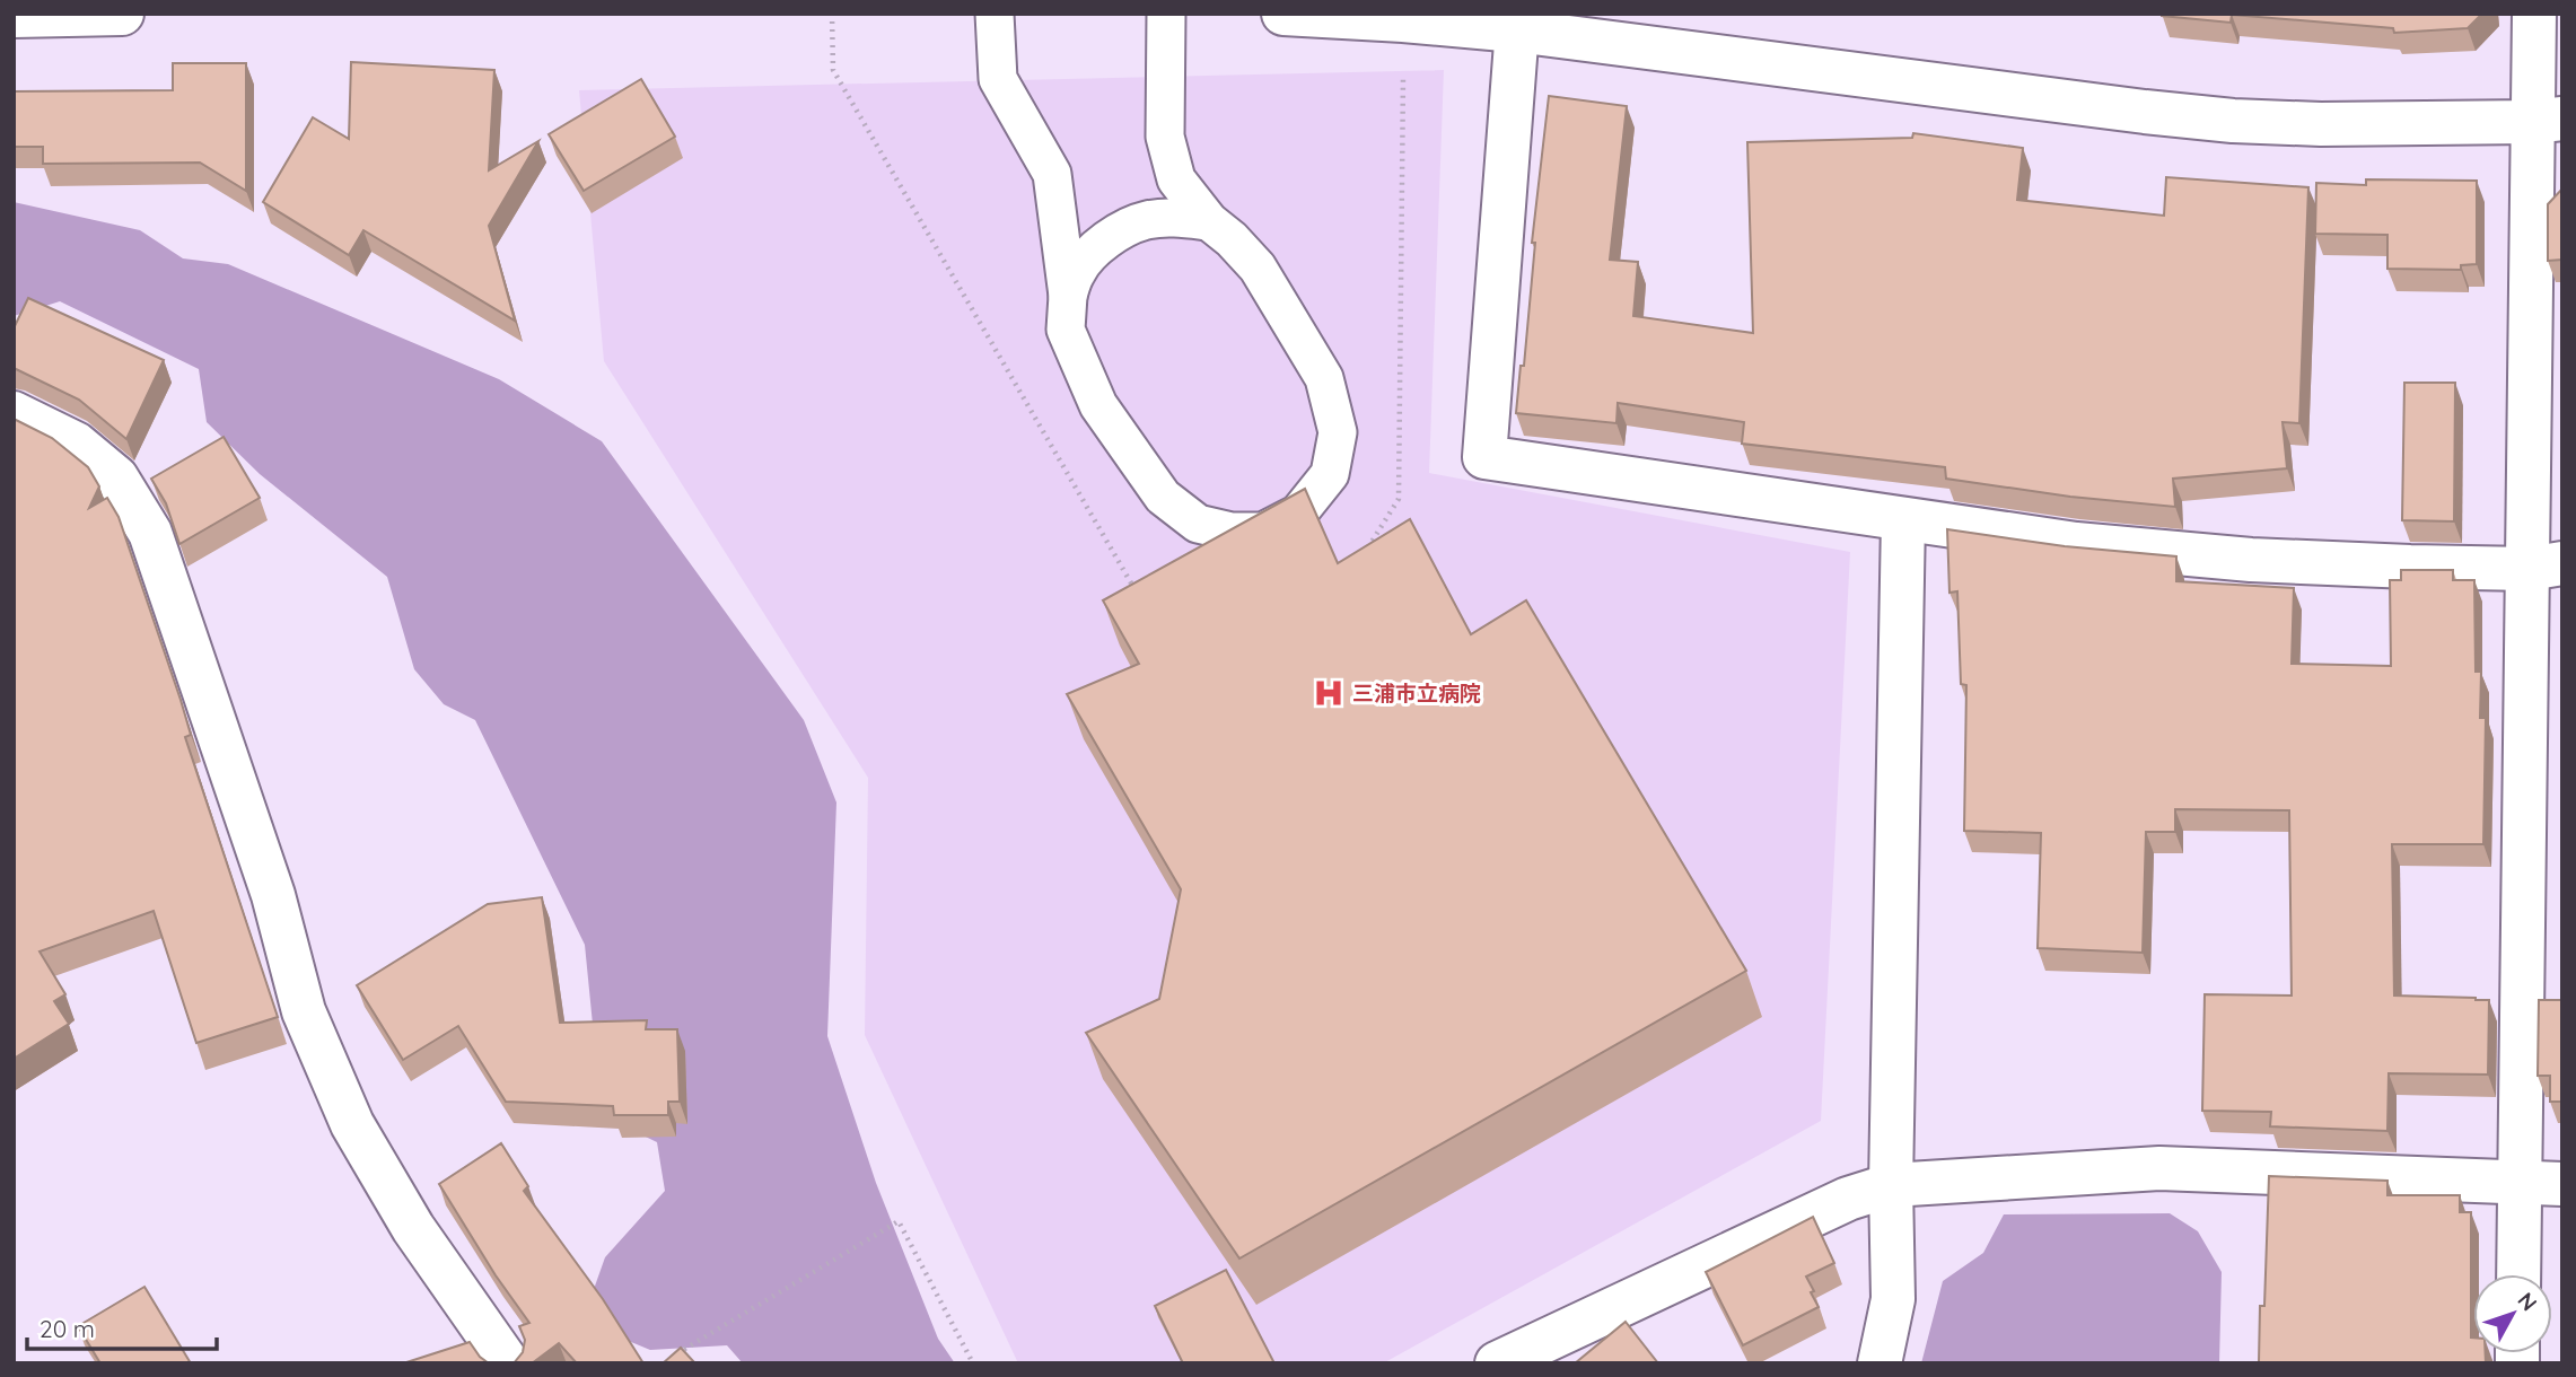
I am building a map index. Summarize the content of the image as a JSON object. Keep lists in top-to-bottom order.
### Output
{
  "places": {
    "hospital": ["三浦市立病院"]
  },
  "scale_bar": "20 m",
  "north": "top right"
}
